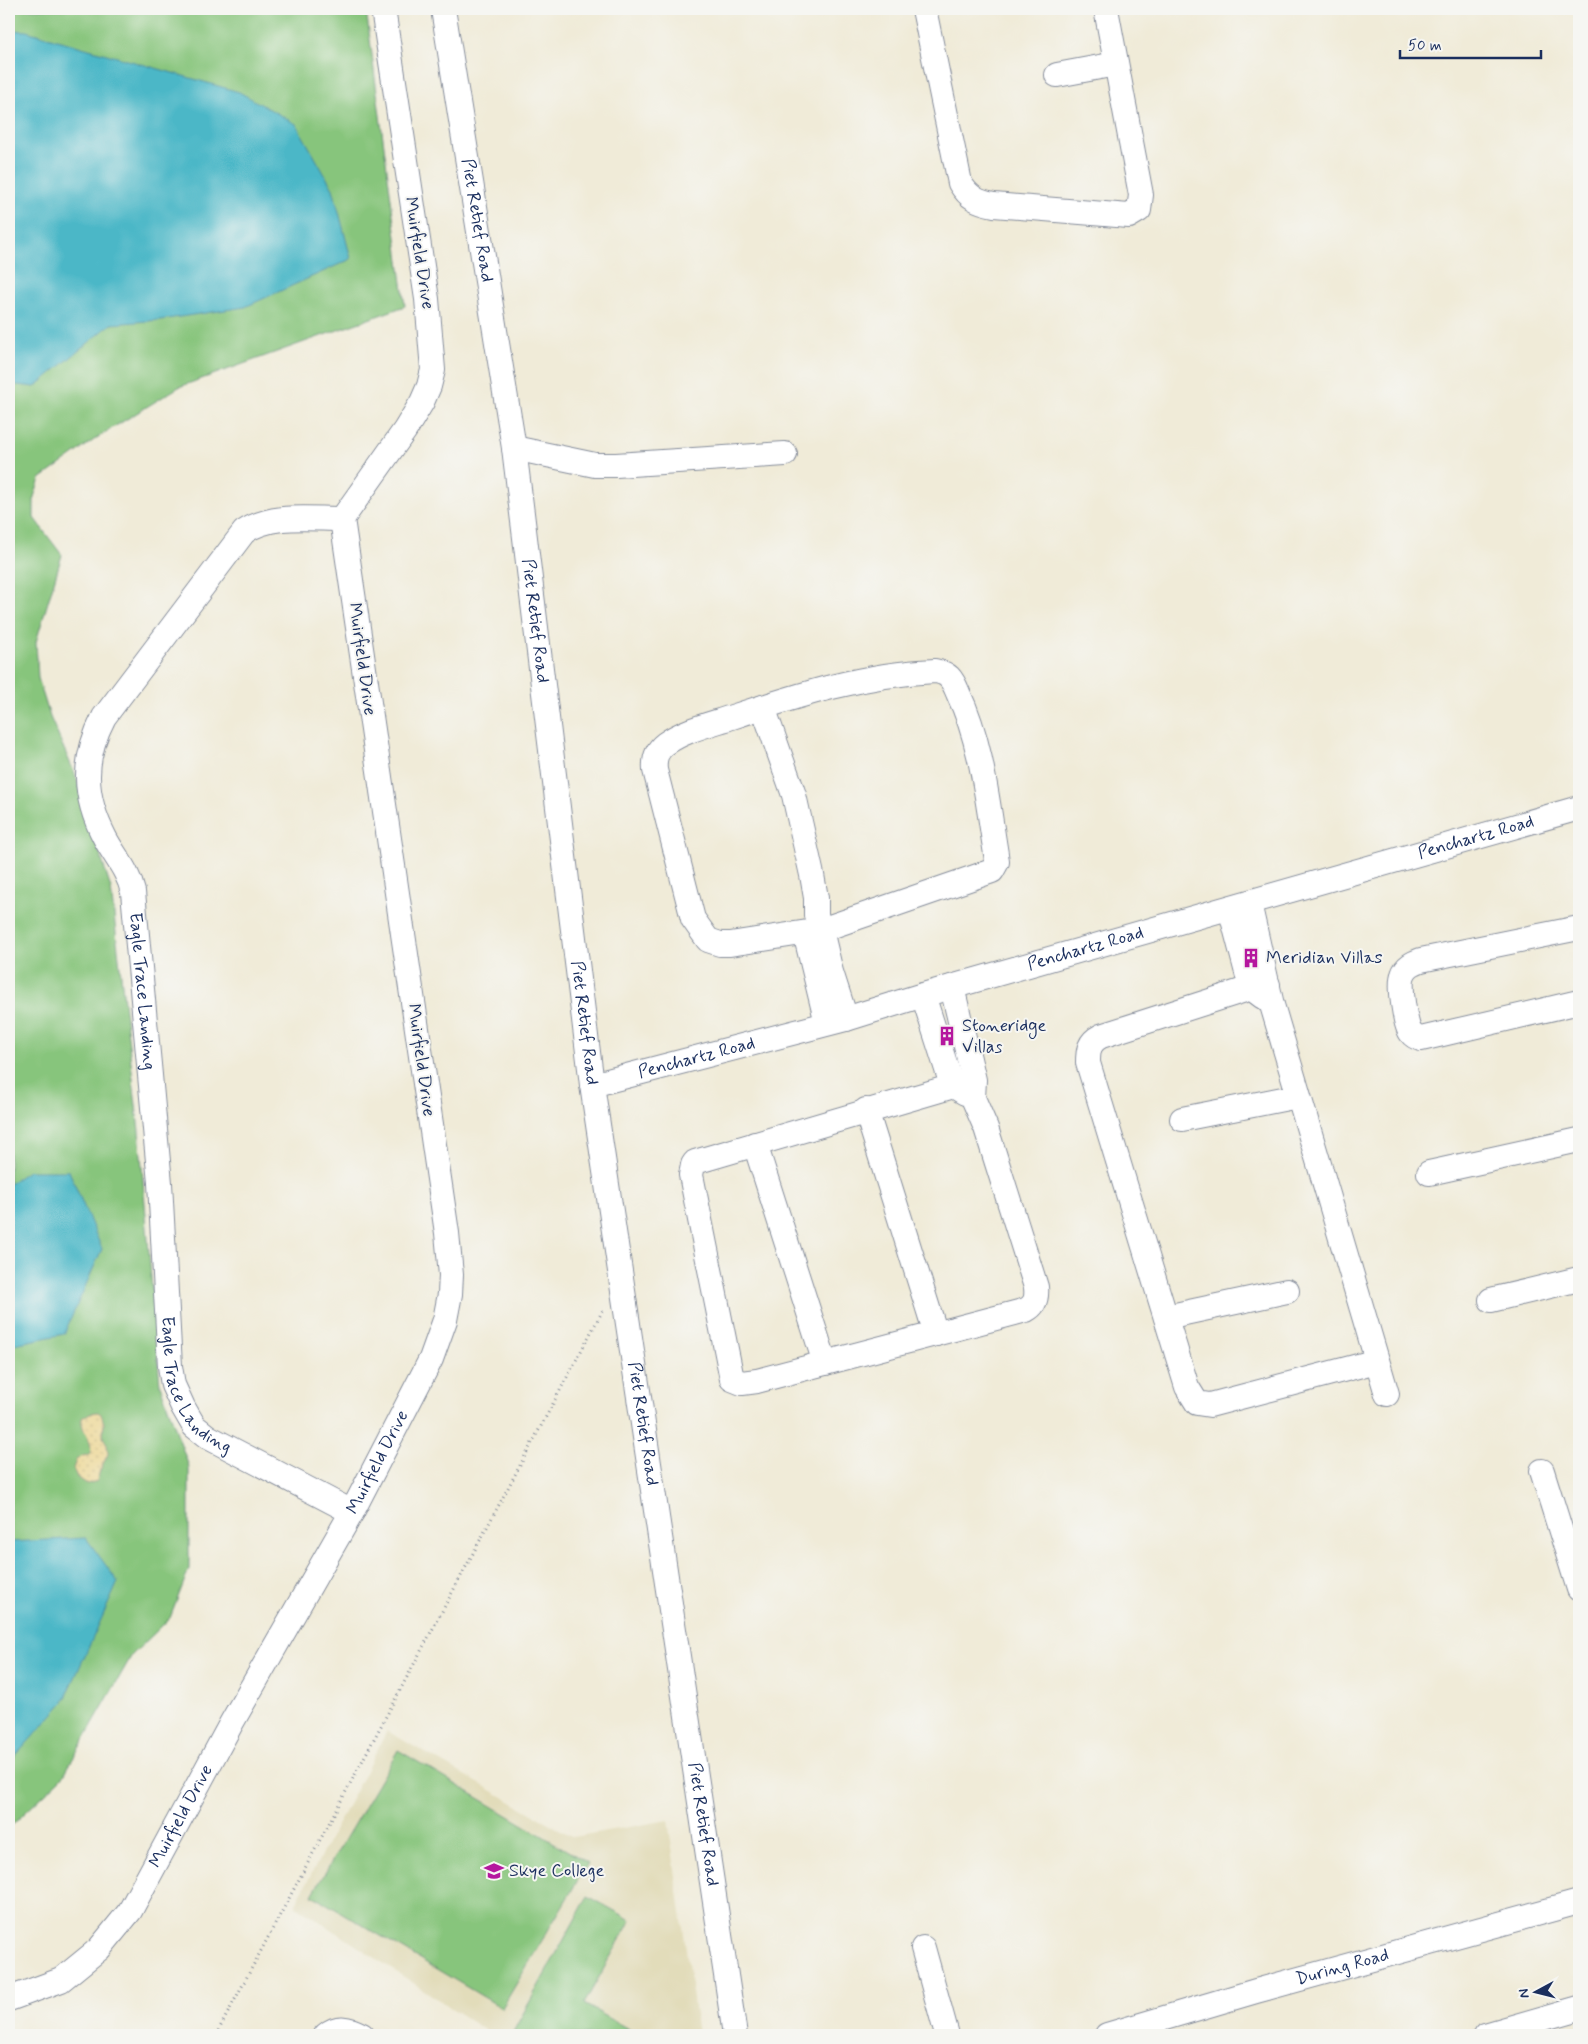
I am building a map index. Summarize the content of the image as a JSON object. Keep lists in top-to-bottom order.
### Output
{
  "streets": {
    "street": [
      "Piet Retief Road",
      "Muirfield Drive",
      "Penchartz Road",
      "Eagle Trace Landing",
      "During Road"
    ]
  },
  "crossings": [
    ["Piet Retief Road", "Penchartz Road"],
    ["Muirfield Drive", "Eagle Trace Landing"]
  ],
  "places": {
    "building": ["Meridian Villas", "Stoneridge Villas"],
    "school or university": ["Skye College"]
  },
  "scale_bar": "50 m",
  "north": "left"
}
